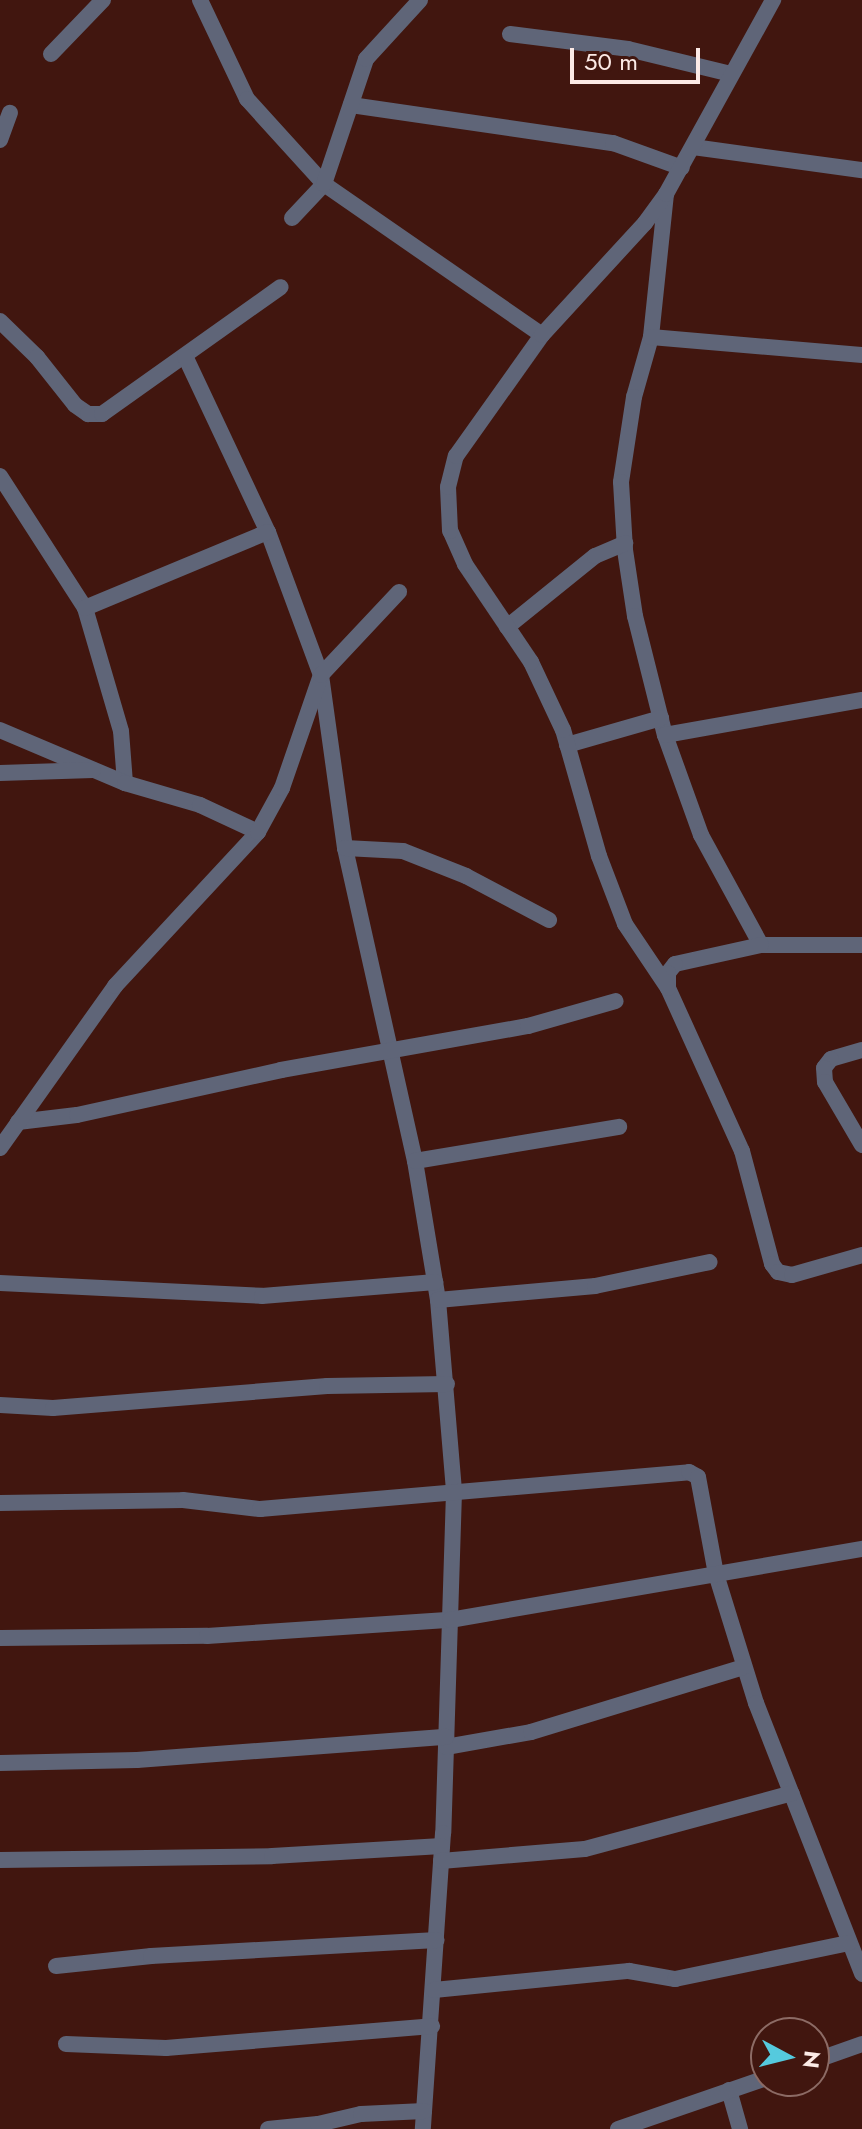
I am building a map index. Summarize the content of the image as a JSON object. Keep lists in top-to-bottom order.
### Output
{
  "scale_bar": "50 m",
  "north": "right"
}
